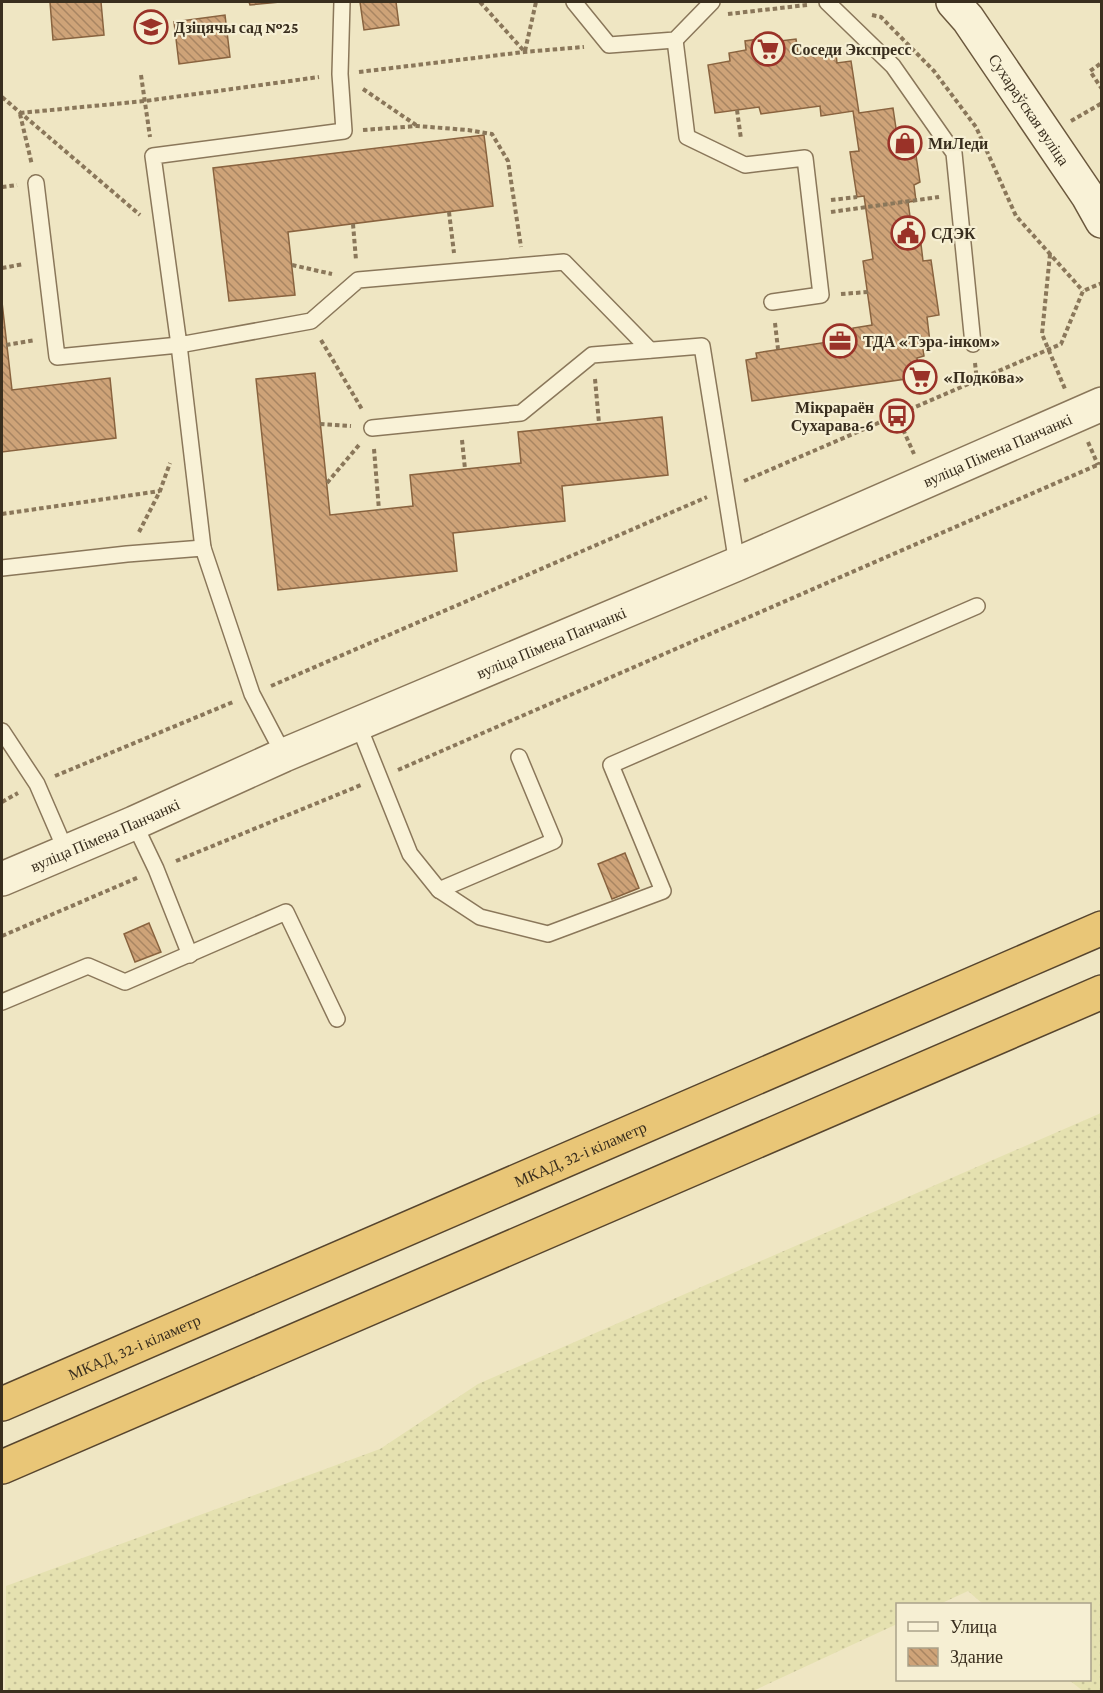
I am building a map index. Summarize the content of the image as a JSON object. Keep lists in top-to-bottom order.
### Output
{
  "streets": {
    "highway": ["МКАД, 32-і кіламетр"],
    "street": ["Сухараўская вуліца", "вуліца Пімена Панчанкі"]
  },
  "places": {
    "school or university": ["Дзіцячы сад №25"],
    "supermarket": ["Соседи Экспресс", "«Подкова»"],
    "shop": ["МиЛеди"],
    "public building": ["СДЭК"],
    "office": ["ТДА «Тэра-інком»"],
    "bus stop": ["Мікрараён Сухарава-6"]
  },
  "legend": ["Улица", "Здание"]
}
